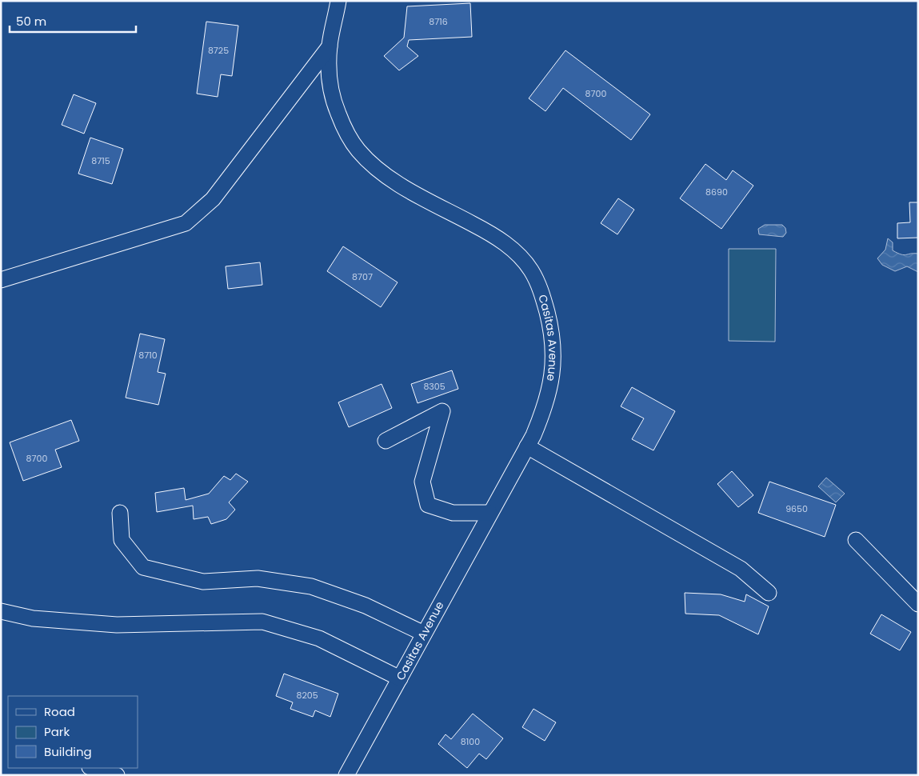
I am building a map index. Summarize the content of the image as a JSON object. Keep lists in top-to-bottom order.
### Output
{
  "streets": {
    "street": ["Casitas Avenue"]
  },
  "house_numbers": [
    "8716",
    "8725",
    "8700",
    "8715",
    "8690",
    "8707",
    "8710",
    "8305",
    "8700",
    "9650",
    "8205",
    "8100"
  ],
  "legend": ["Road", "Park", "Building"],
  "scale_bar": "50 m"
}
